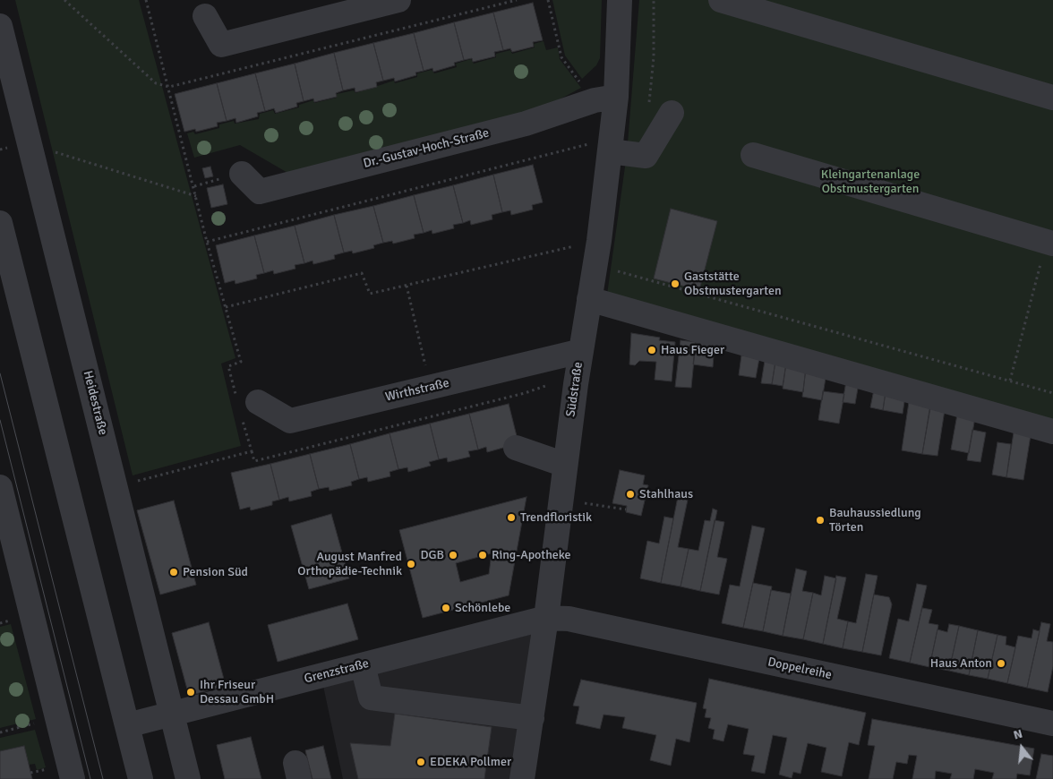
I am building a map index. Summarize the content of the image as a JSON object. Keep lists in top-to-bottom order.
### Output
{
  "streets": {
    "street": [
      "Dr.-Gustav-Hoch-Straße",
      "Südstraße",
      "Wirthstraße",
      "Heidestraße",
      "Doppelreihe",
      "Grenzstraße"
    ]
  },
  "crossings": [
    ["Dr.-Gustav-Hoch-Straße", "Südstraße"],
    ["Südstraße", "Wirthstraße"],
    ["Südstraße", "Doppelreihe"],
    ["Südstraße", "Grenzstraße"],
    ["Heidestraße", "Grenzstraße"],
    ["Doppelreihe", "Grenzstraße"]
  ],
  "parks": ["Kleingartenanlage Obstmustergarten"],
  "places": [
    "Gaststätte Obstmustergarten",
    "Haus Fieger",
    "Stahlhaus",
    "Trendfloristik",
    "Bauhaussiedlung Törten",
    "DGB",
    "Ring-Apotheke",
    "August Manfred Orthopädie-Technik",
    "Pension Süd",
    "Schönlebe",
    "Haus Anton",
    "Ihr Friseur Dessau GmbH",
    "EDEKA Pollmer"
  ],
  "north": "top"
}
